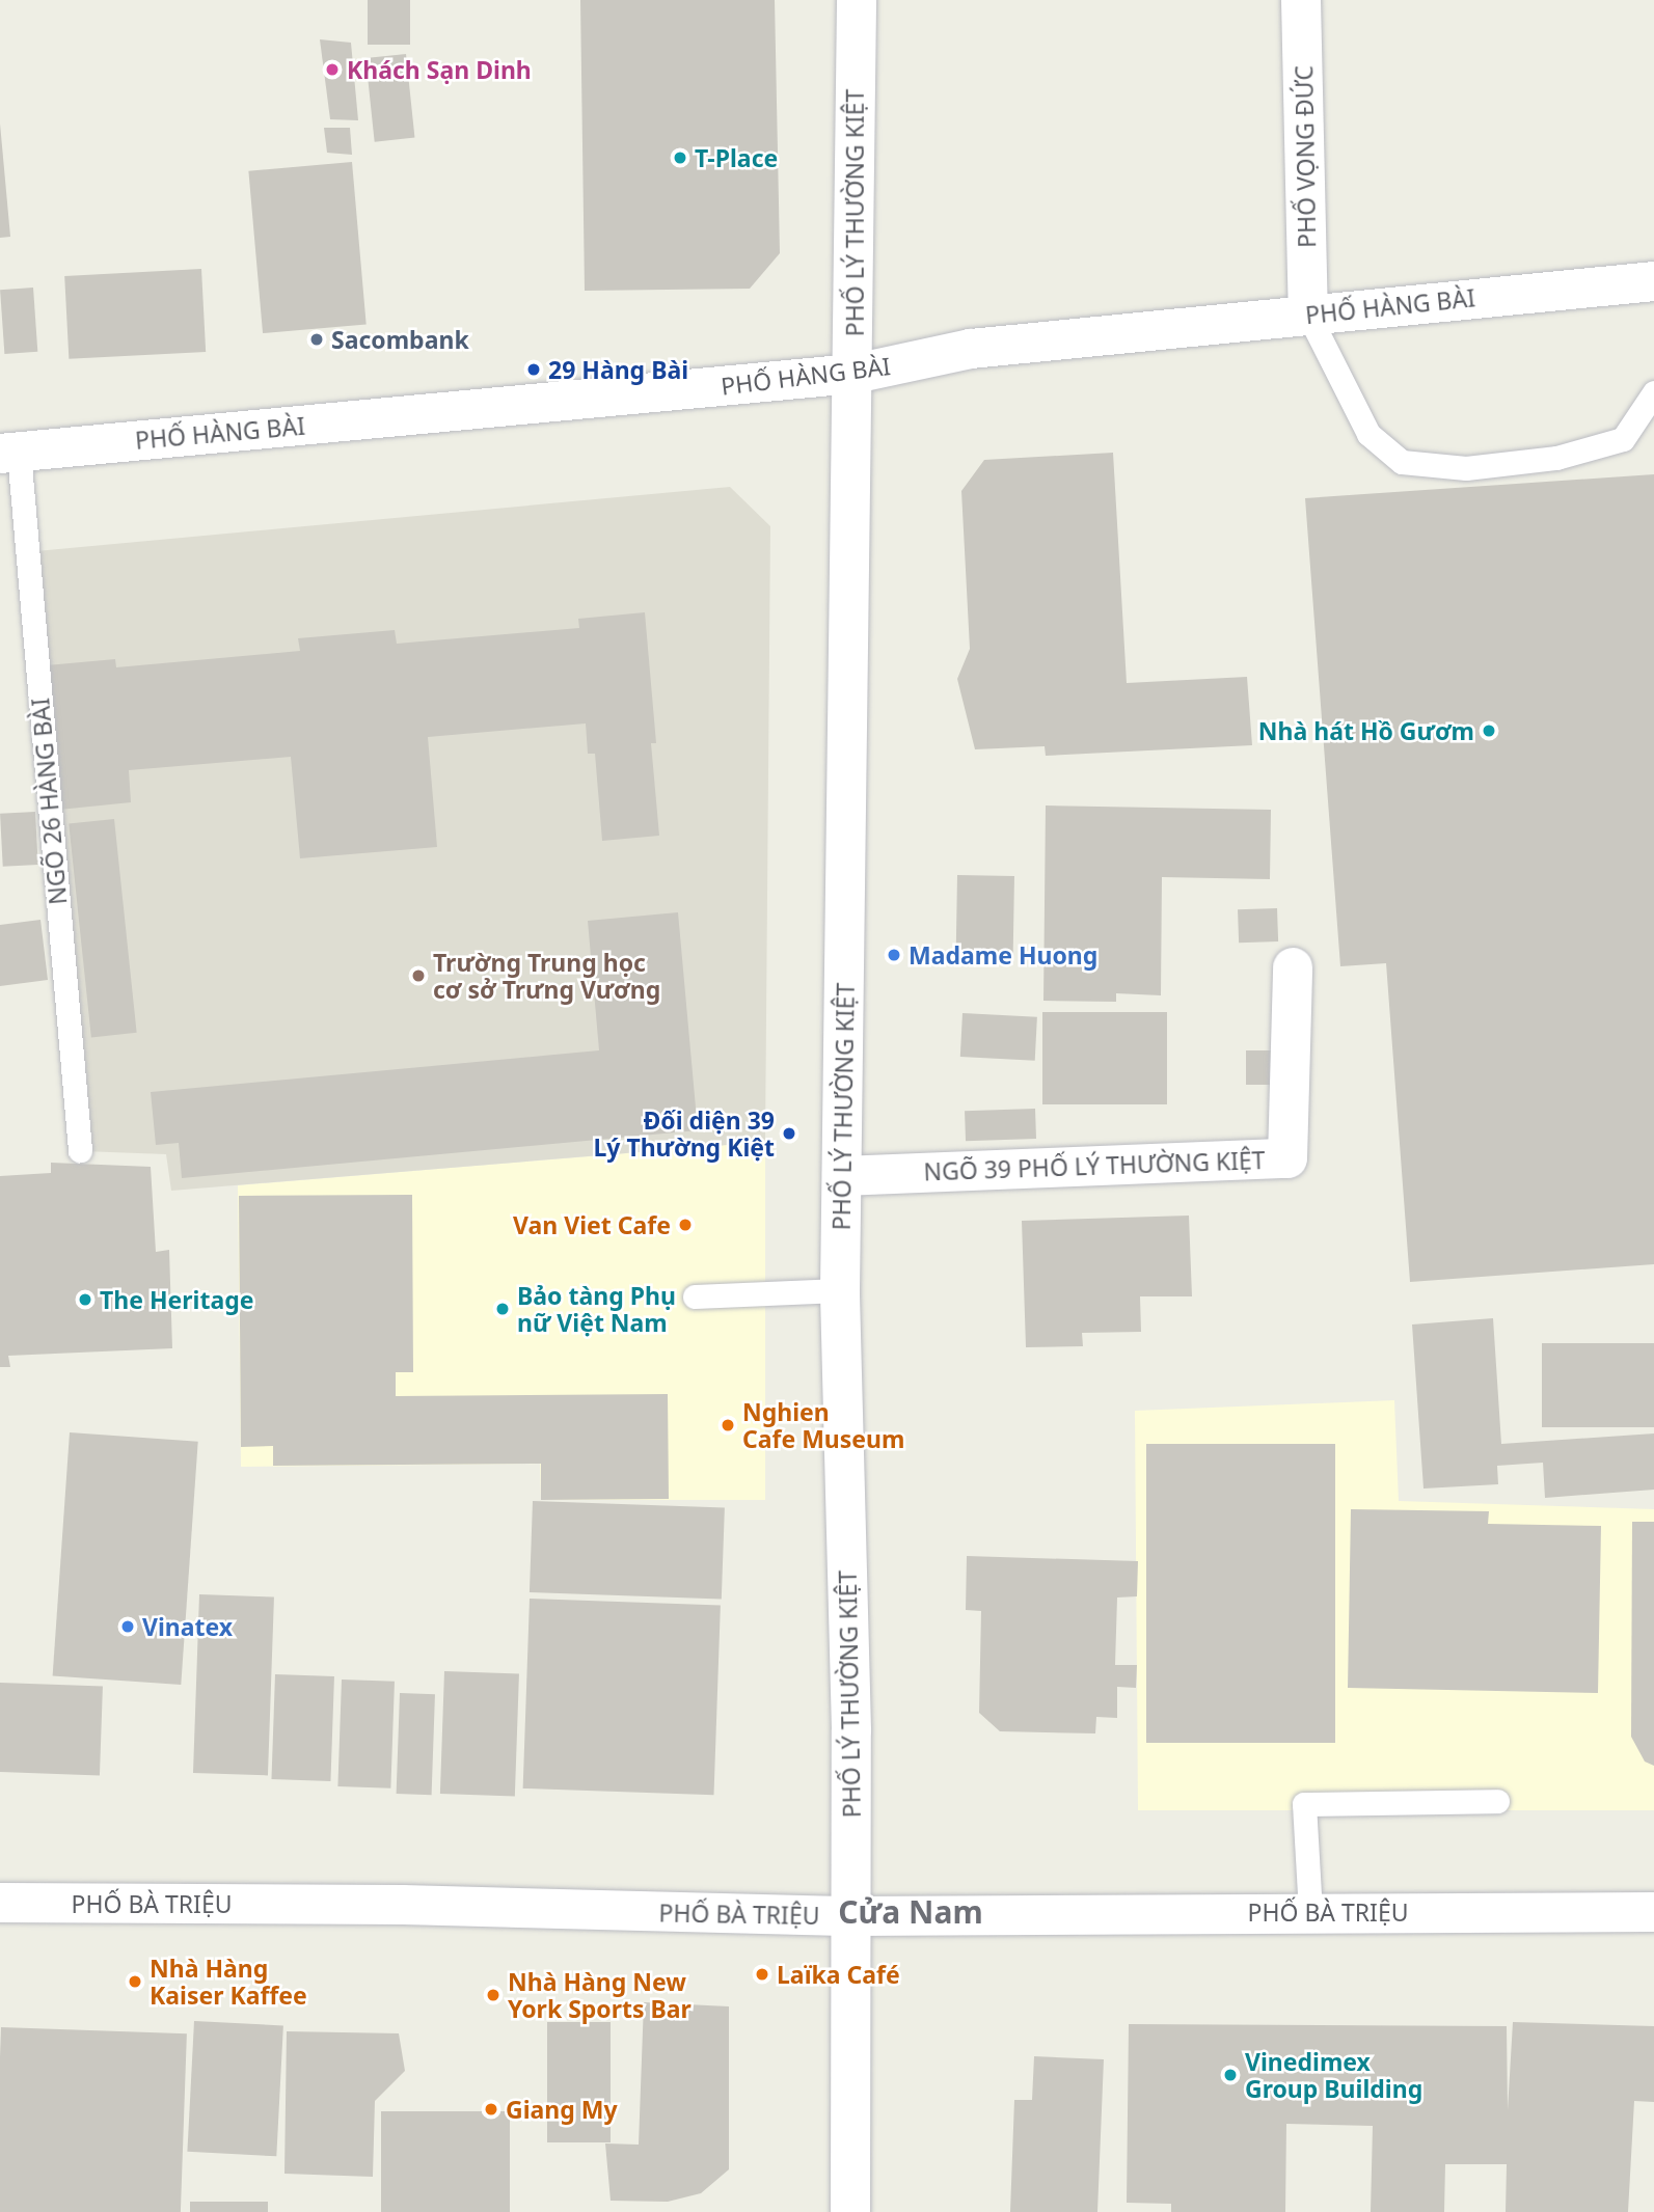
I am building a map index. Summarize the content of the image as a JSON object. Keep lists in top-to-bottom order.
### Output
{
  "streets": {
    "main road": [
      "PHỐ VỌNG ĐỨC",
      "PHỐ LÝ THƯỜNG KIỆT",
      "PHỐ HÀNG BÀI",
      "NGÕ 39 PHỐ LÝ THƯỜNG KIỆT",
      "PHỐ BÀ TRIỆU"
    ],
    "lane": ["NGÕ 26 HÀNG BÀI"]
  },
  "crossings": [
    ["PHỐ VỌNG ĐỨC", "PHỐ HÀNG BÀI"],
    ["PHỐ LÝ THƯỜNG KIỆT", "PHỐ HÀNG BÀI"],
    ["PHỐ LÝ THƯỜNG KIỆT", "NGÕ 39 PHỐ LÝ THƯỜNG KIỆT"],
    ["PHỐ LÝ THƯỜNG KIỆT", "PHỐ BÀ TRIỆU"],
    ["PHỐ HÀNG BÀI", "NGÕ 26 HÀNG BÀI"]
  ],
  "districts": ["Cửa Nam"],
  "places": [
    "Khách Sạn Dinh",
    "T-Place",
    "Sacombank",
    "29 Hàng Bài",
    "Nhà hát Hồ Gươm",
    "Madame Huong",
    "Trường Trung học cơ sở Trưng Vương",
    "Đối diện 39 Lý Thường Kiệt",
    "Van Viet Cafe",
    "The Heritage",
    "Bảo tàng Phụ nữ Việt Nam",
    "Nghien Cafe Museum",
    "Vinatex",
    "Laïka Café",
    "Nhà Hàng Kaiser Kaffee",
    "Nhà Hàng New York Sports Bar",
    "Vinedimex Group Building",
    "Giang My"
  ]
}
